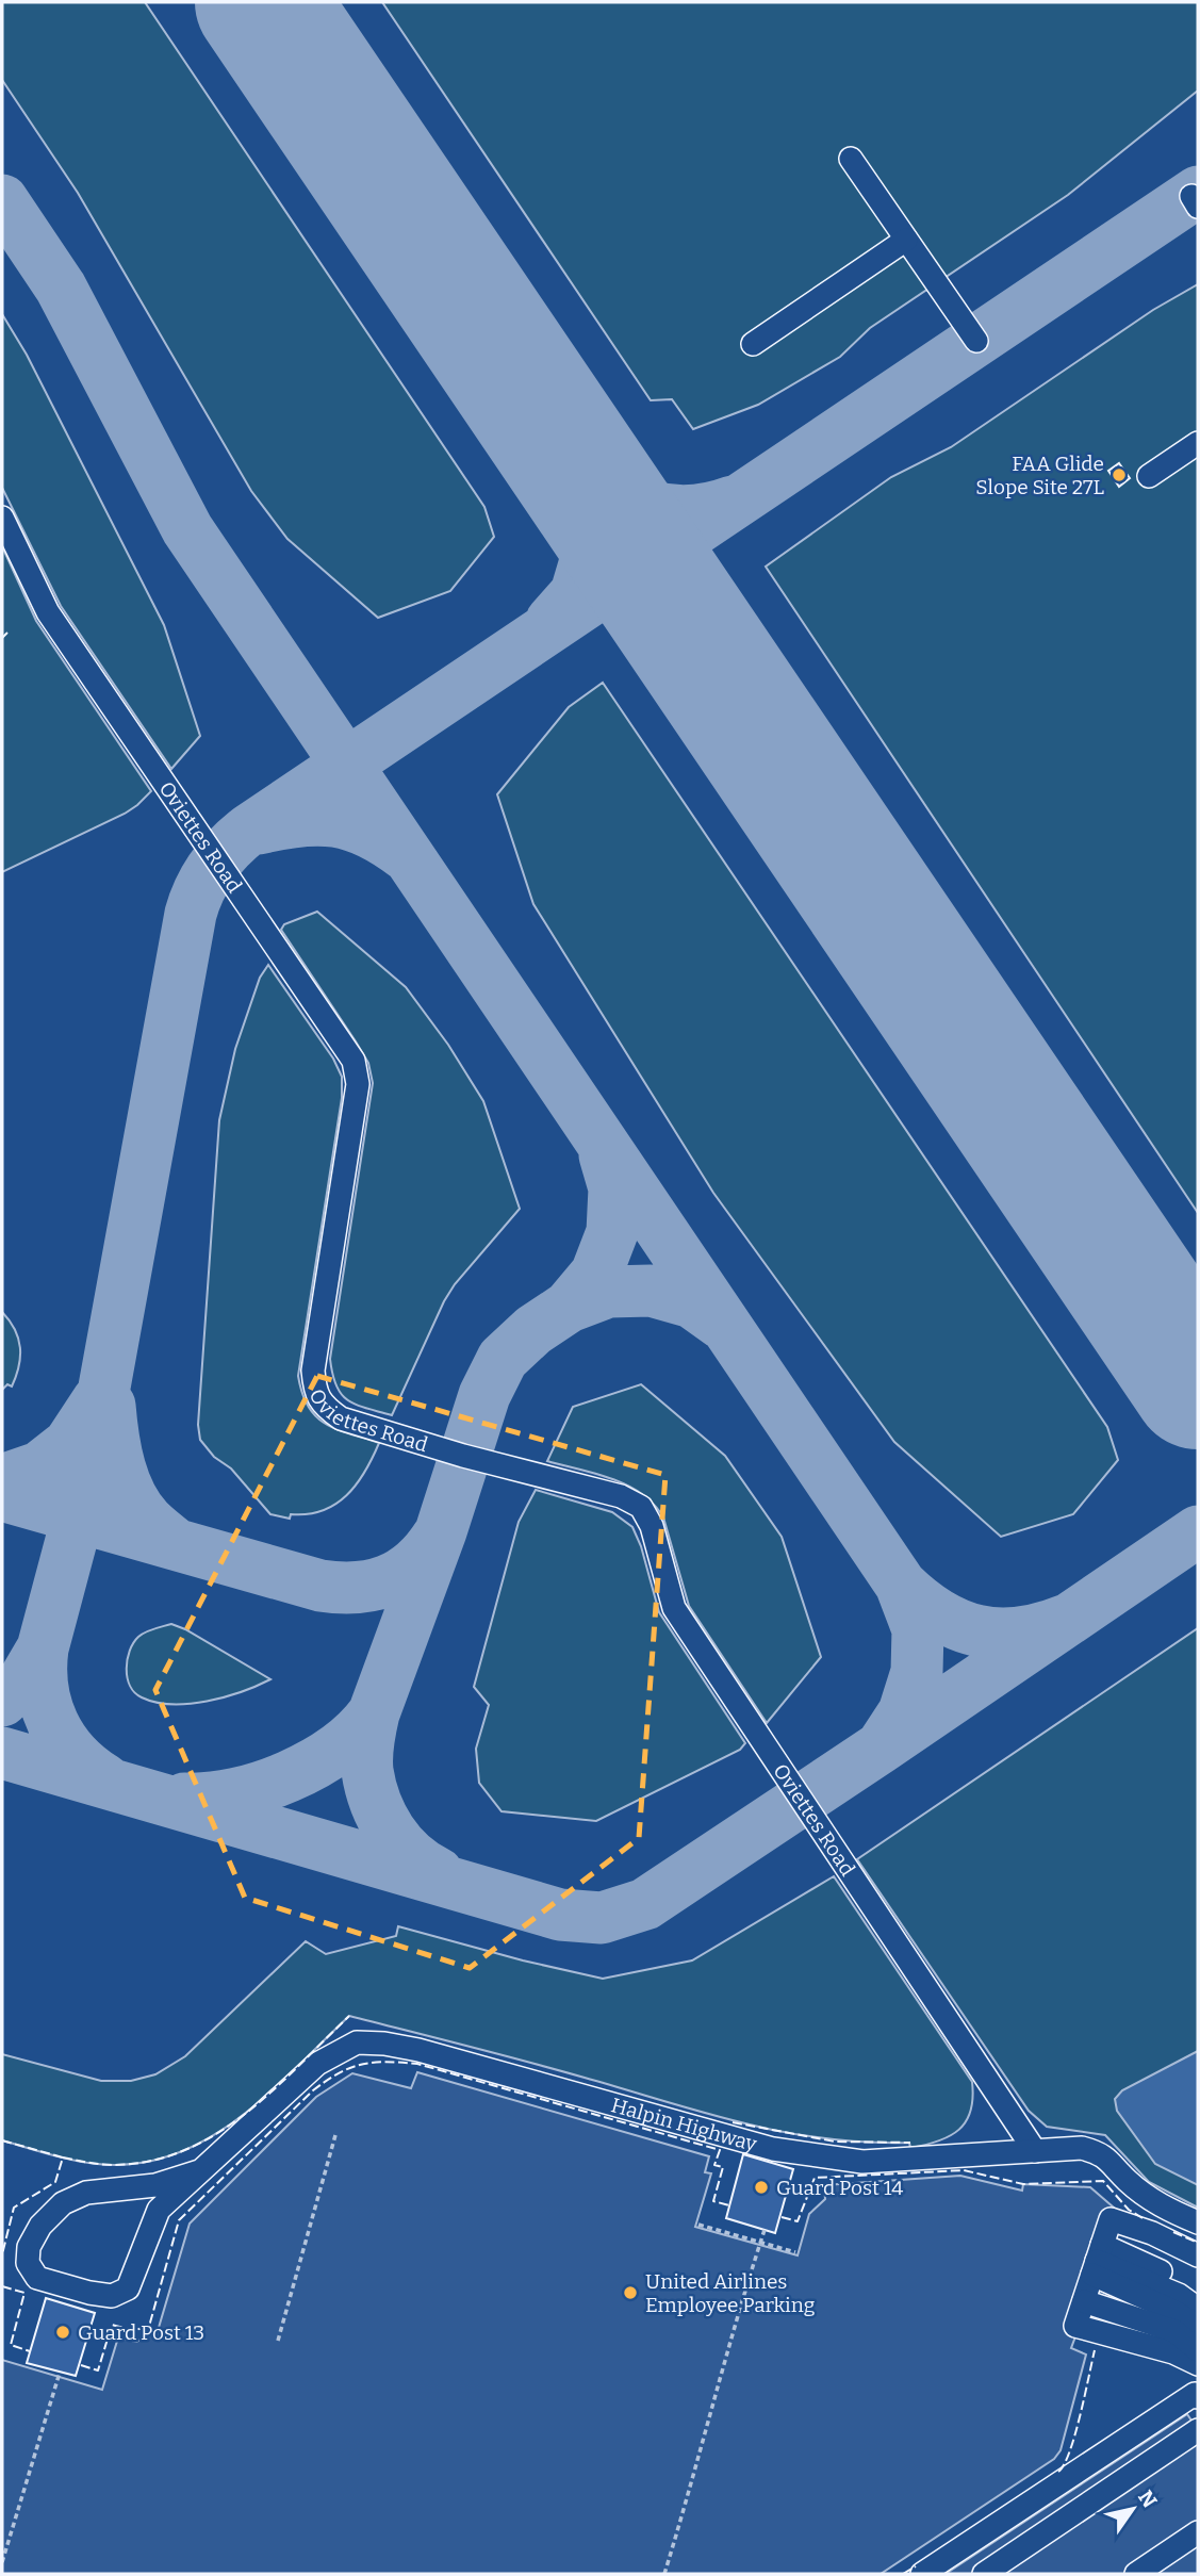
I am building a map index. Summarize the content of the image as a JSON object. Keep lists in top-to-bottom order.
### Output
{
  "streets": {
    "lane": ["Oviettes Road", "Halpin Highway"]
  },
  "crossings": [
    ["Oviettes Road", "Halpin Highway"]
  ],
  "places": [
    "FAA Glide Slope Site 27L",
    "Guard Post 14",
    "United Airlines Employee Parking",
    "Guard Post 13"
  ],
  "north": "top right"
}
